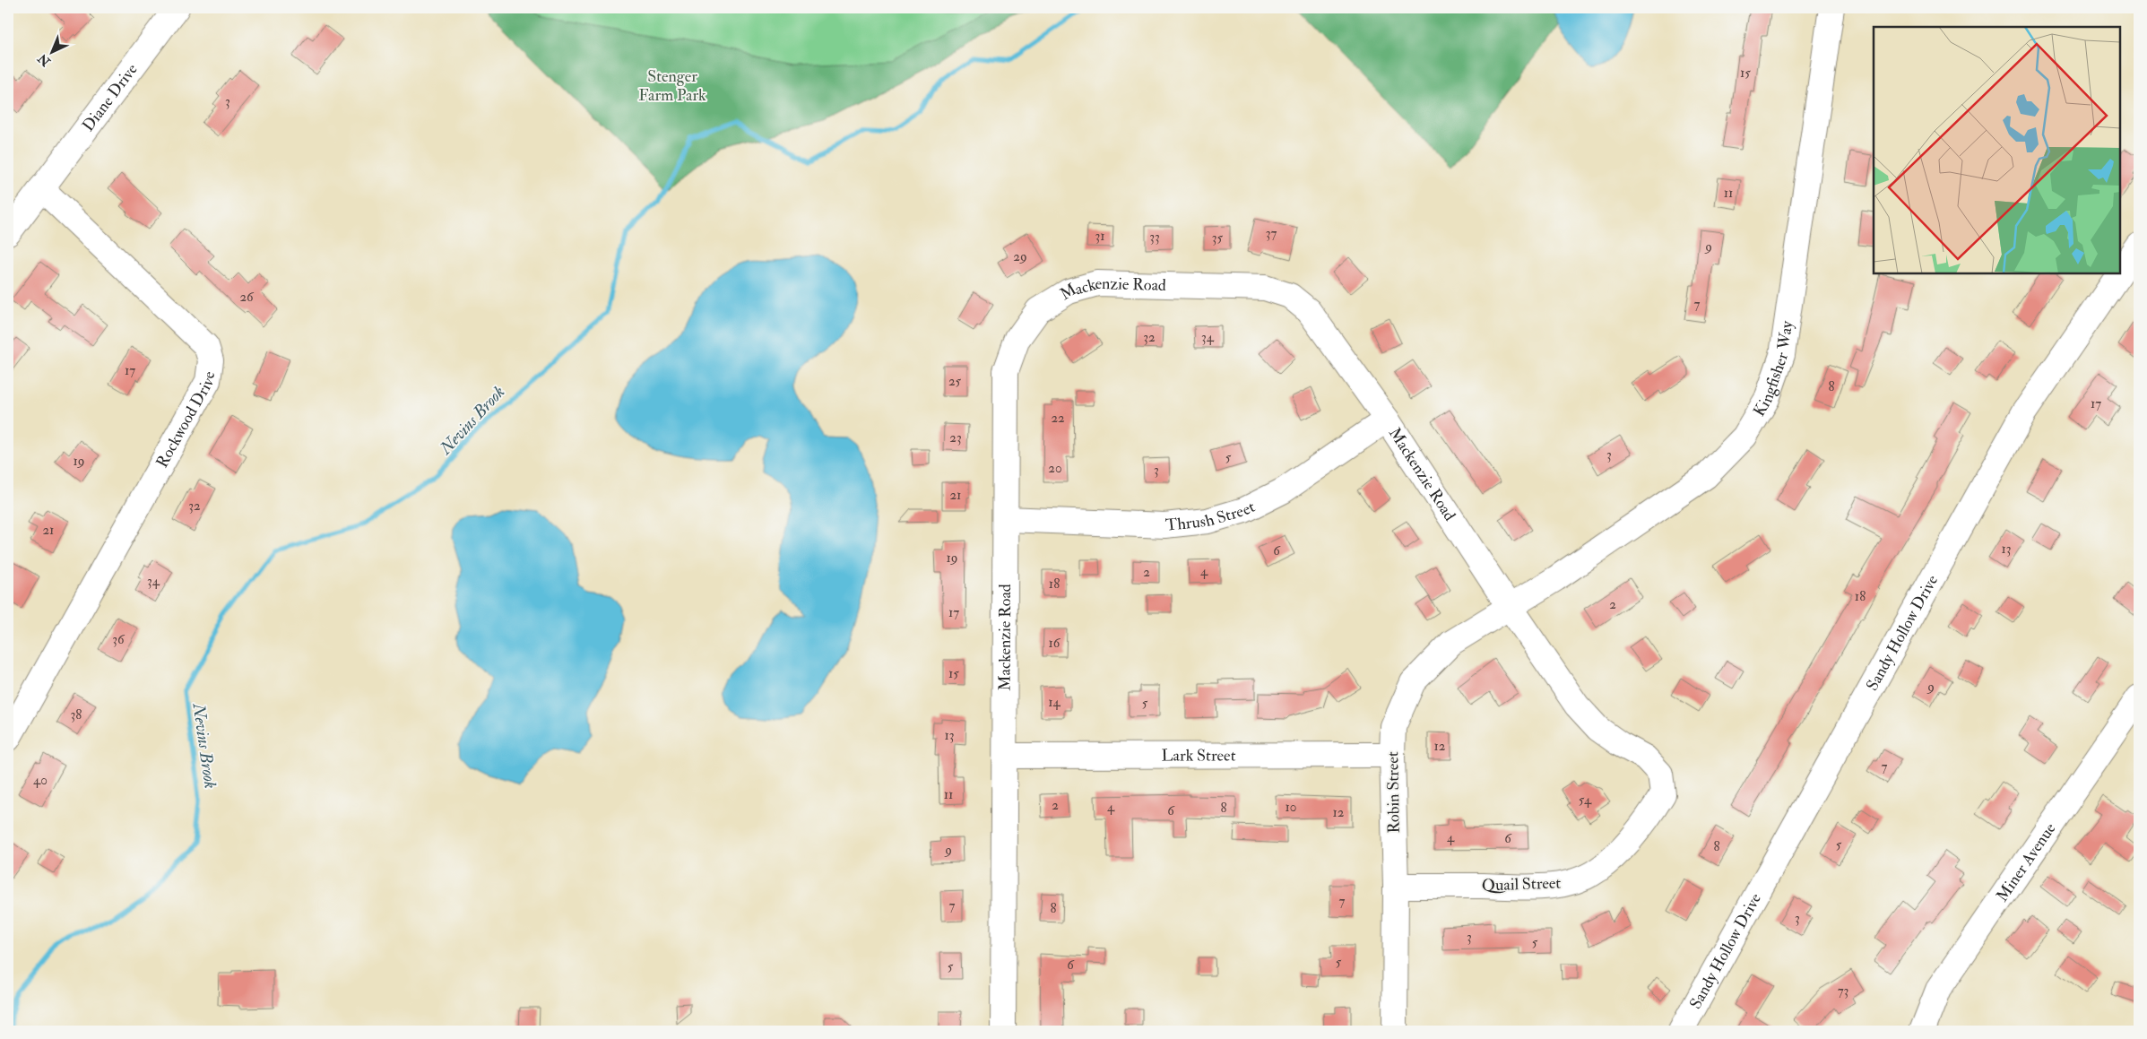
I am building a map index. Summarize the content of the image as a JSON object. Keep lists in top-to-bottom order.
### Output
{
  "streets": {
    "street": [
      "Diane Drive",
      "Mackenzie Road",
      "Kingfisher Way",
      "Rockwood Drive",
      "Thrush Street",
      "Sandy Hollow Drive",
      "Lark Street",
      "Robin Street",
      "Miner Avenue",
      "Quail Street"
    ]
  },
  "crossings": [
    ["Diane Drive", "Rockwood Drive"],
    ["Mackenzie Road", "Kingfisher Way"],
    ["Mackenzie Road", "Thrush Street"],
    ["Mackenzie Road", "Lark Street"],
    ["Mackenzie Road", "Robin Street"],
    ["Mackenzie Road", "Quail Street"],
    ["Kingfisher Way", "Robin Street"],
    ["Lark Street", "Robin Street"],
    ["Robin Street", "Quail Street"]
  ],
  "water": ["Nevins Brook"],
  "parks": ["Stenger Farm Park"],
  "house_numbers": [
    "15",
    "3",
    "11",
    "37",
    "31",
    "33",
    "35",
    "9",
    "29",
    "26",
    "7",
    "32",
    "34",
    "17",
    "25",
    "8",
    "17",
    "22",
    "23",
    "3",
    "5",
    "19",
    "20",
    "3",
    "21",
    "32",
    "21",
    "13",
    "6",
    "19",
    "4",
    "2",
    "34",
    "18",
    "18",
    "2",
    "17",
    "36",
    "16",
    "15",
    "9",
    "14",
    "5",
    "38",
    "13",
    "12",
    "7",
    "40",
    "11",
    "54",
    "2",
    "4",
    "10",
    "8",
    "6",
    "12",
    "4",
    "6",
    "5",
    "8",
    "9",
    "7",
    "7",
    "8",
    "3",
    "3",
    "5",
    "5",
    "6",
    "5",
    "73"
  ],
  "north": "bottom left"
}
